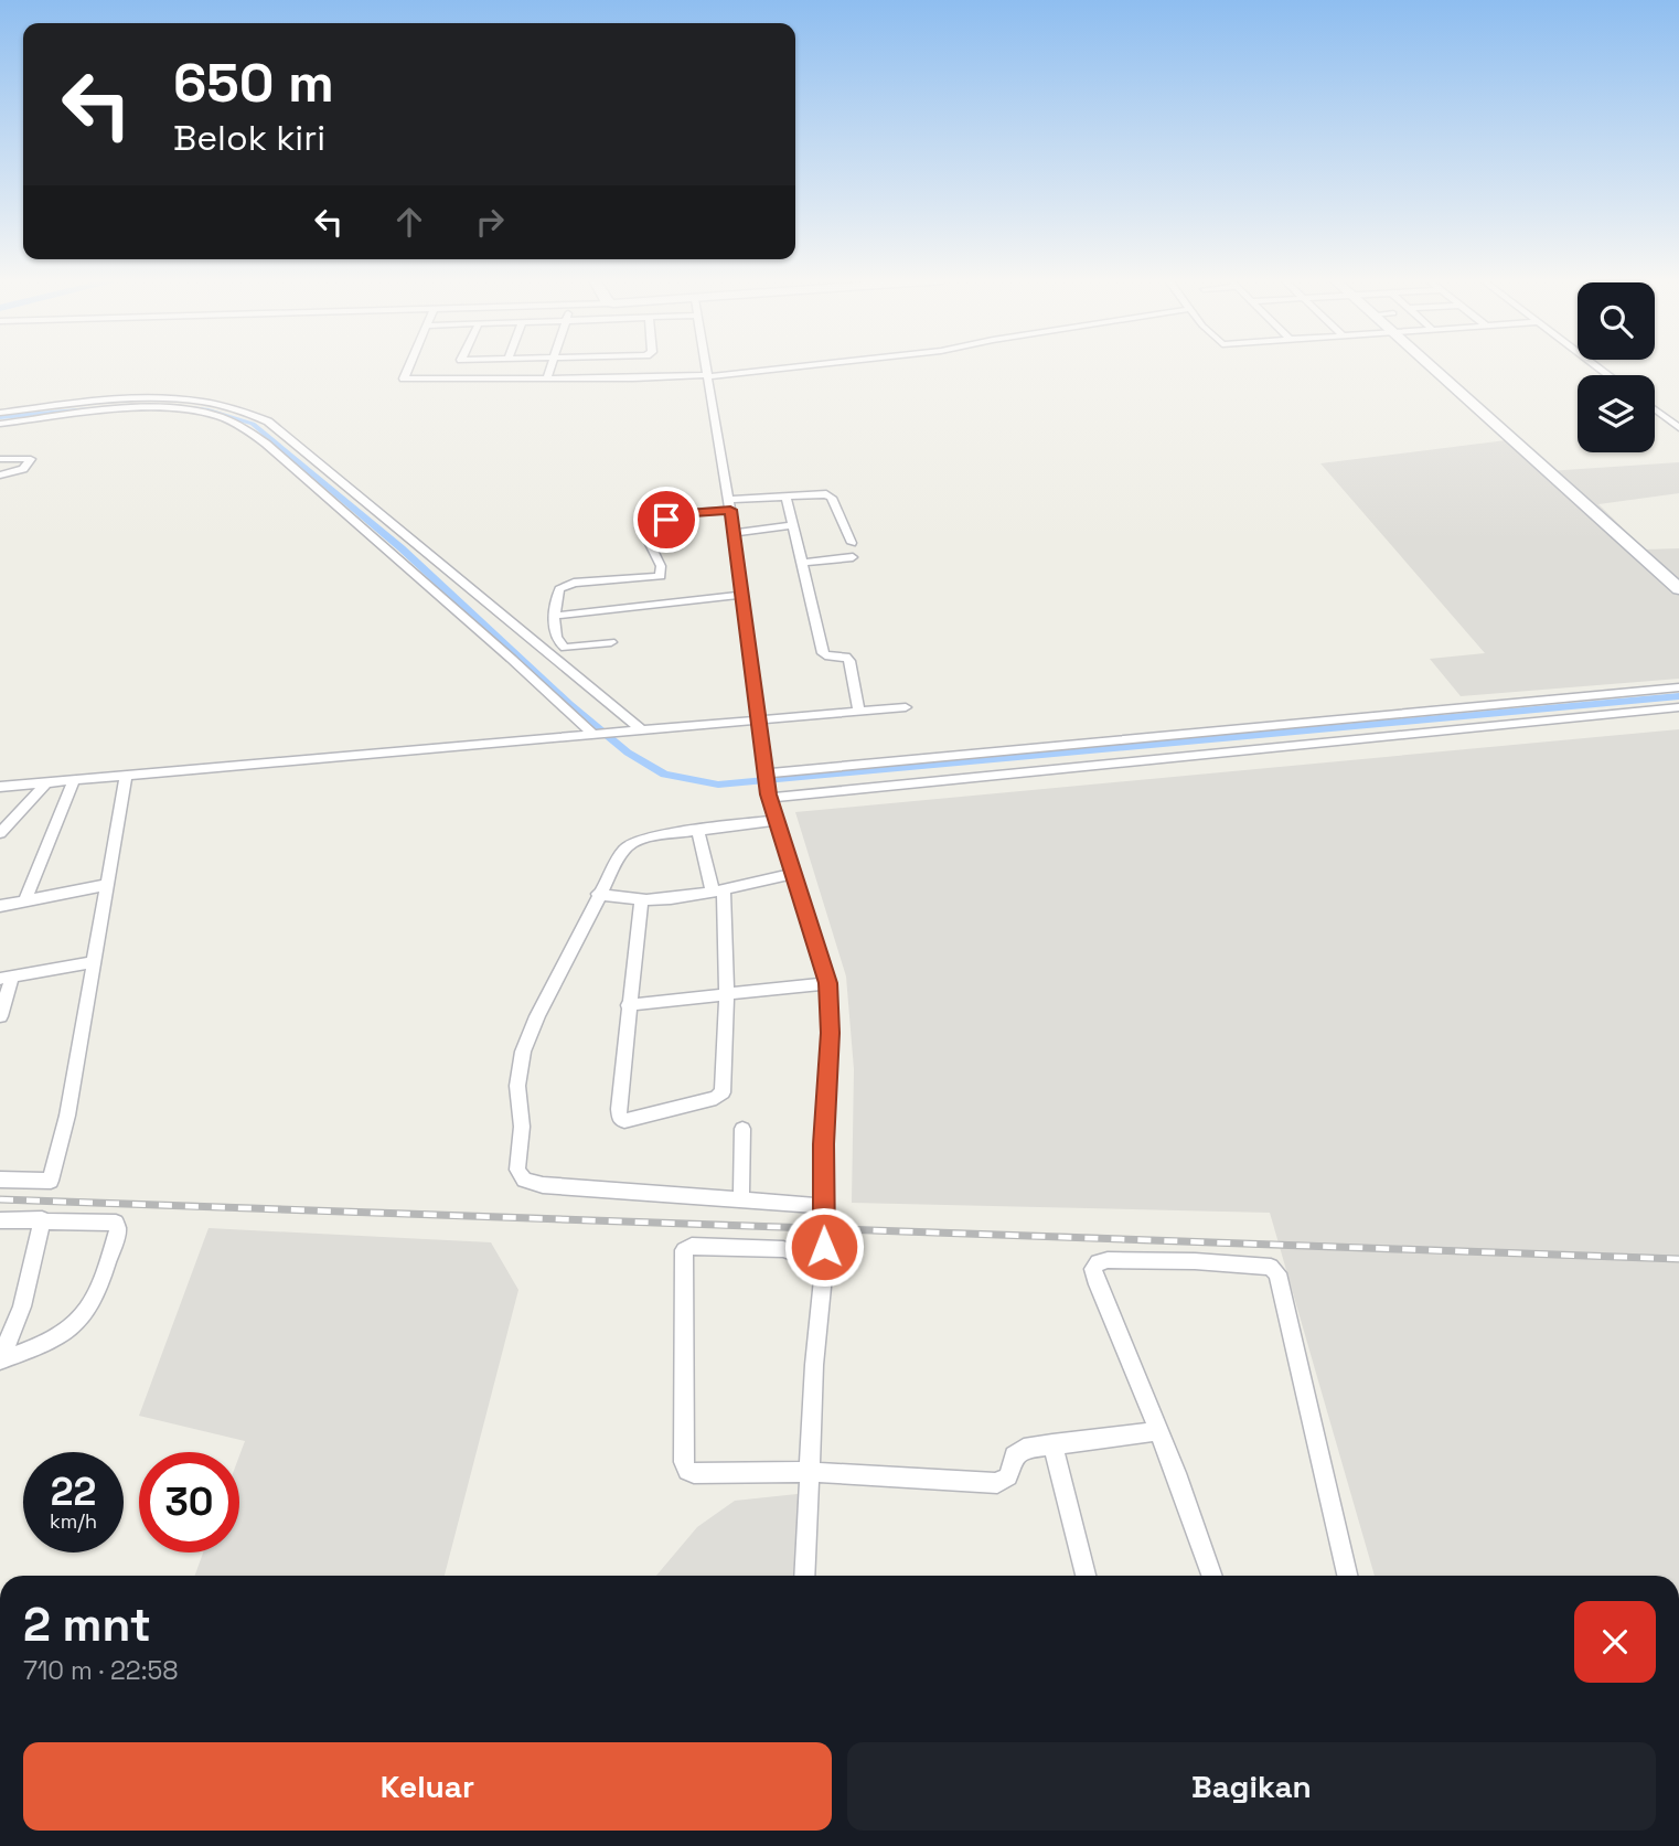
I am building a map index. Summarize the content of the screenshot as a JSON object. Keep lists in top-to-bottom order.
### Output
{
  "page": {
    "turn": ["650 m", "Belok kiri"],
    "speed": "22 km/h",
    "limit": "30",
    "heading": ["2 mnt", "710 m · 22:58"],
    "buttons": ["Keluar", "Bagikan"]
  }
}
